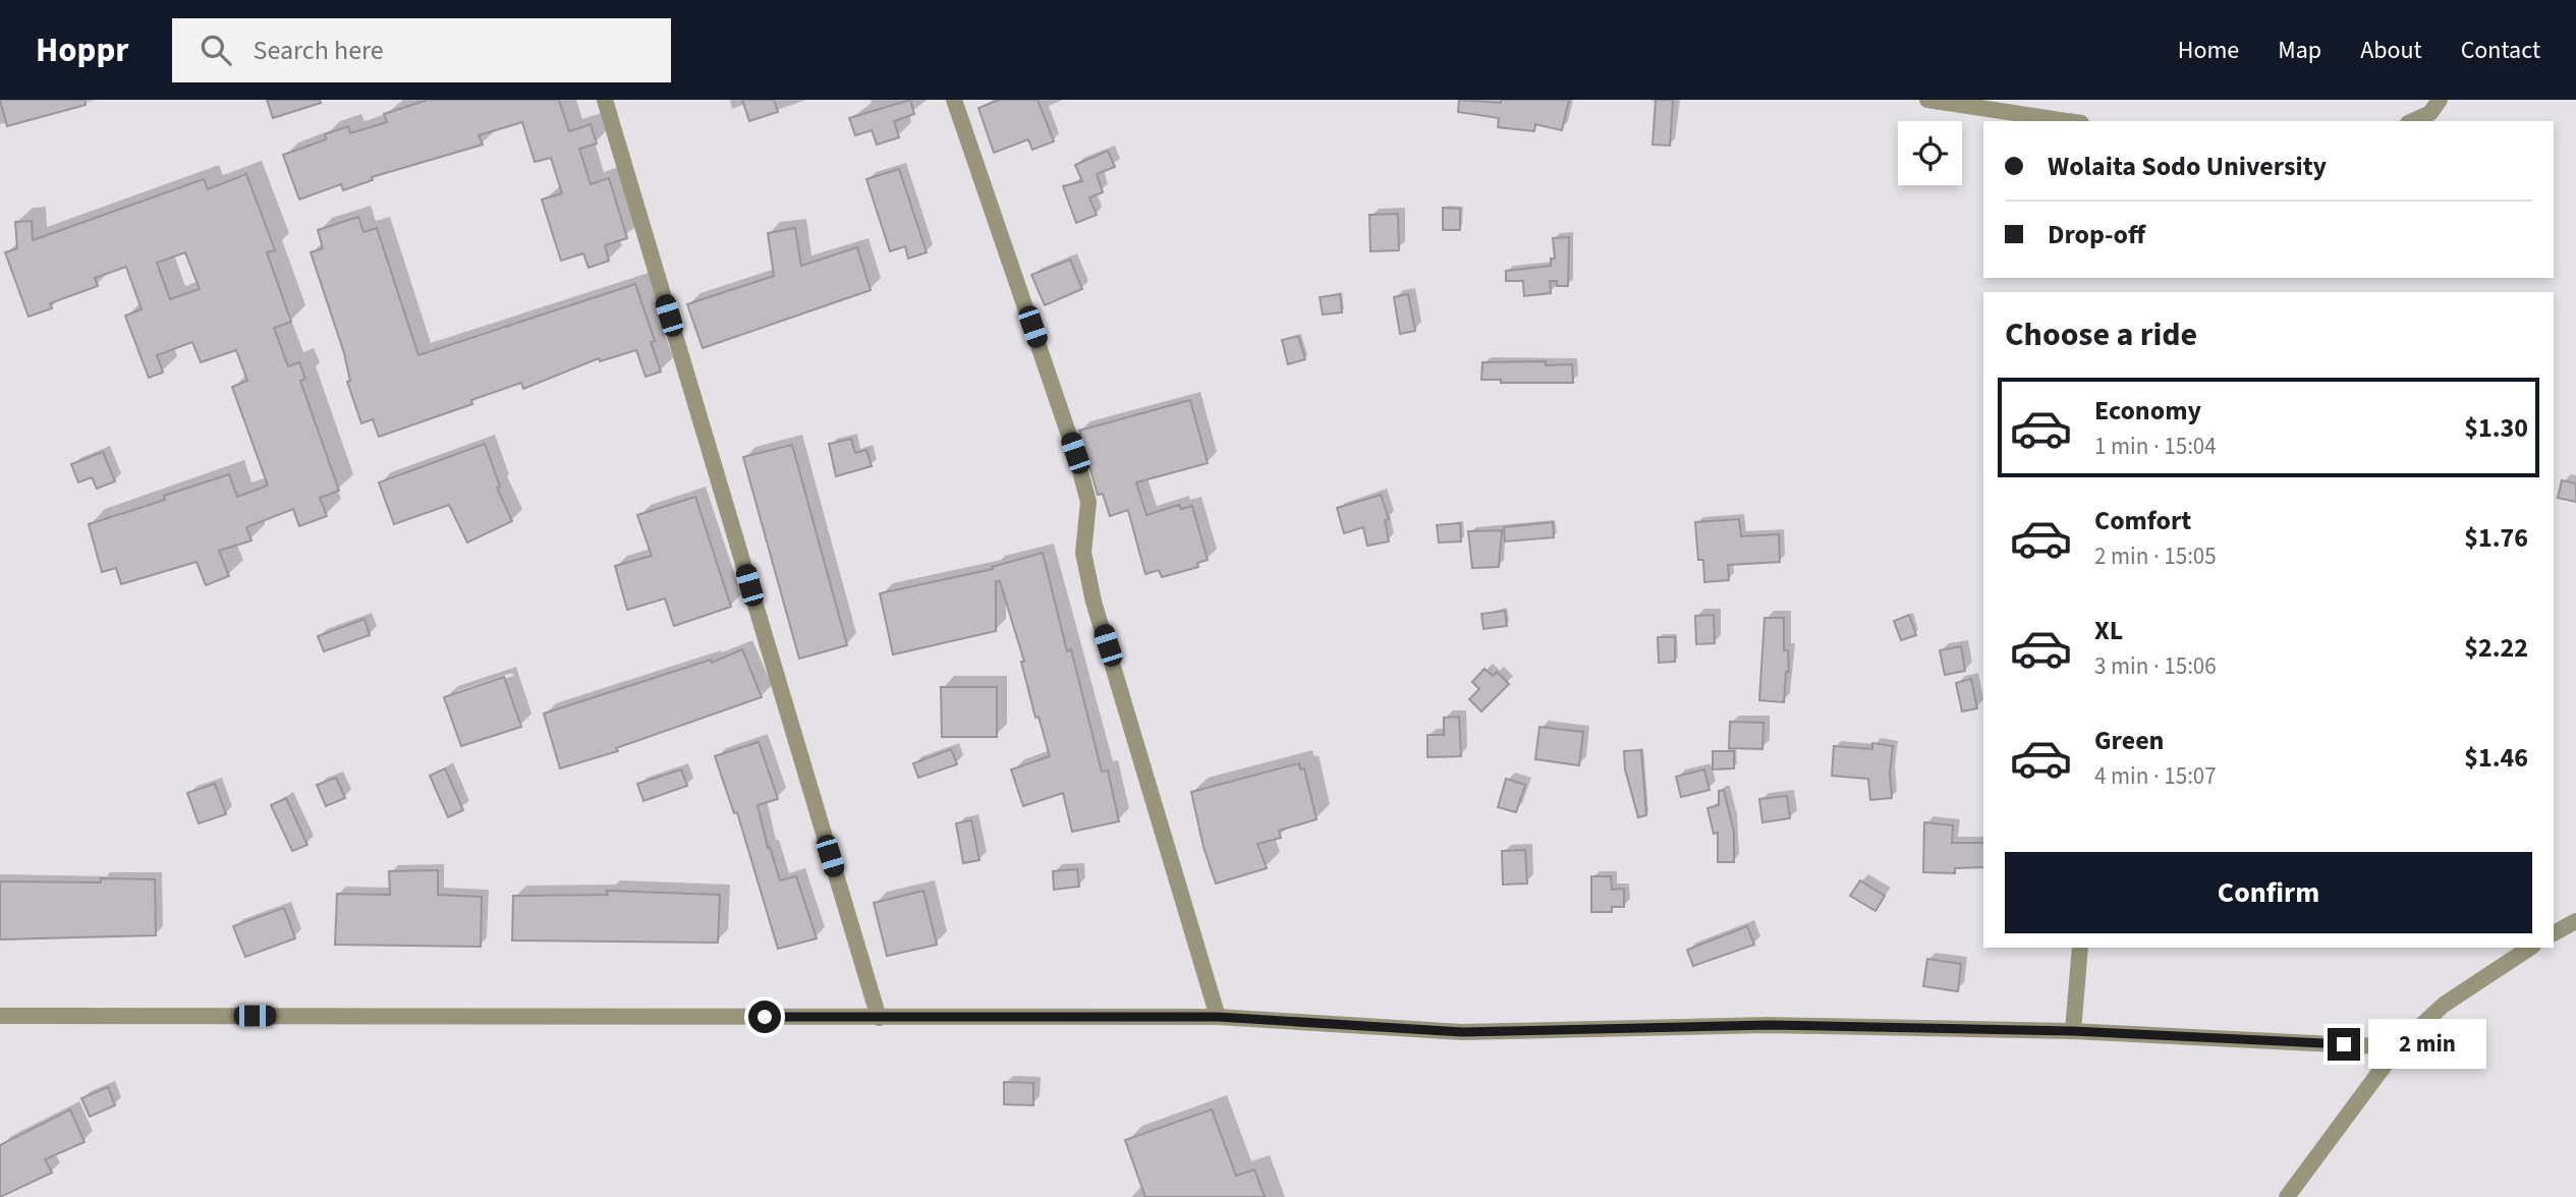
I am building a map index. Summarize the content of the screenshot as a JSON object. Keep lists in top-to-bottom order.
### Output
{
  "page": {
    "header": "Hoppr",
    "search": "Search here",
    "nav": [
      "Home",
      "Map",
      "About",
      "Contact"
    ],
    "banner": ["Wolaita Sodo University", "Drop-off"],
    "heading": "Choose a ride",
    "list": [
      {
        "name": "Economy",
        "note": "1 min · 15:04",
        "value": "$1.30"
      },
      {
        "name": "Comfort",
        "note": "2 min · 15:05",
        "value": "$1.76"
      },
      {
        "name": "XL",
        "note": "3 min · 15:06",
        "value": "$2.22"
      },
      {
        "name": "Green",
        "note": "4 min · 15:07",
        "value": "$1.46"
      }
    ],
    "buttons": "Confirm",
    "bubble": "2 min"
  }
}
